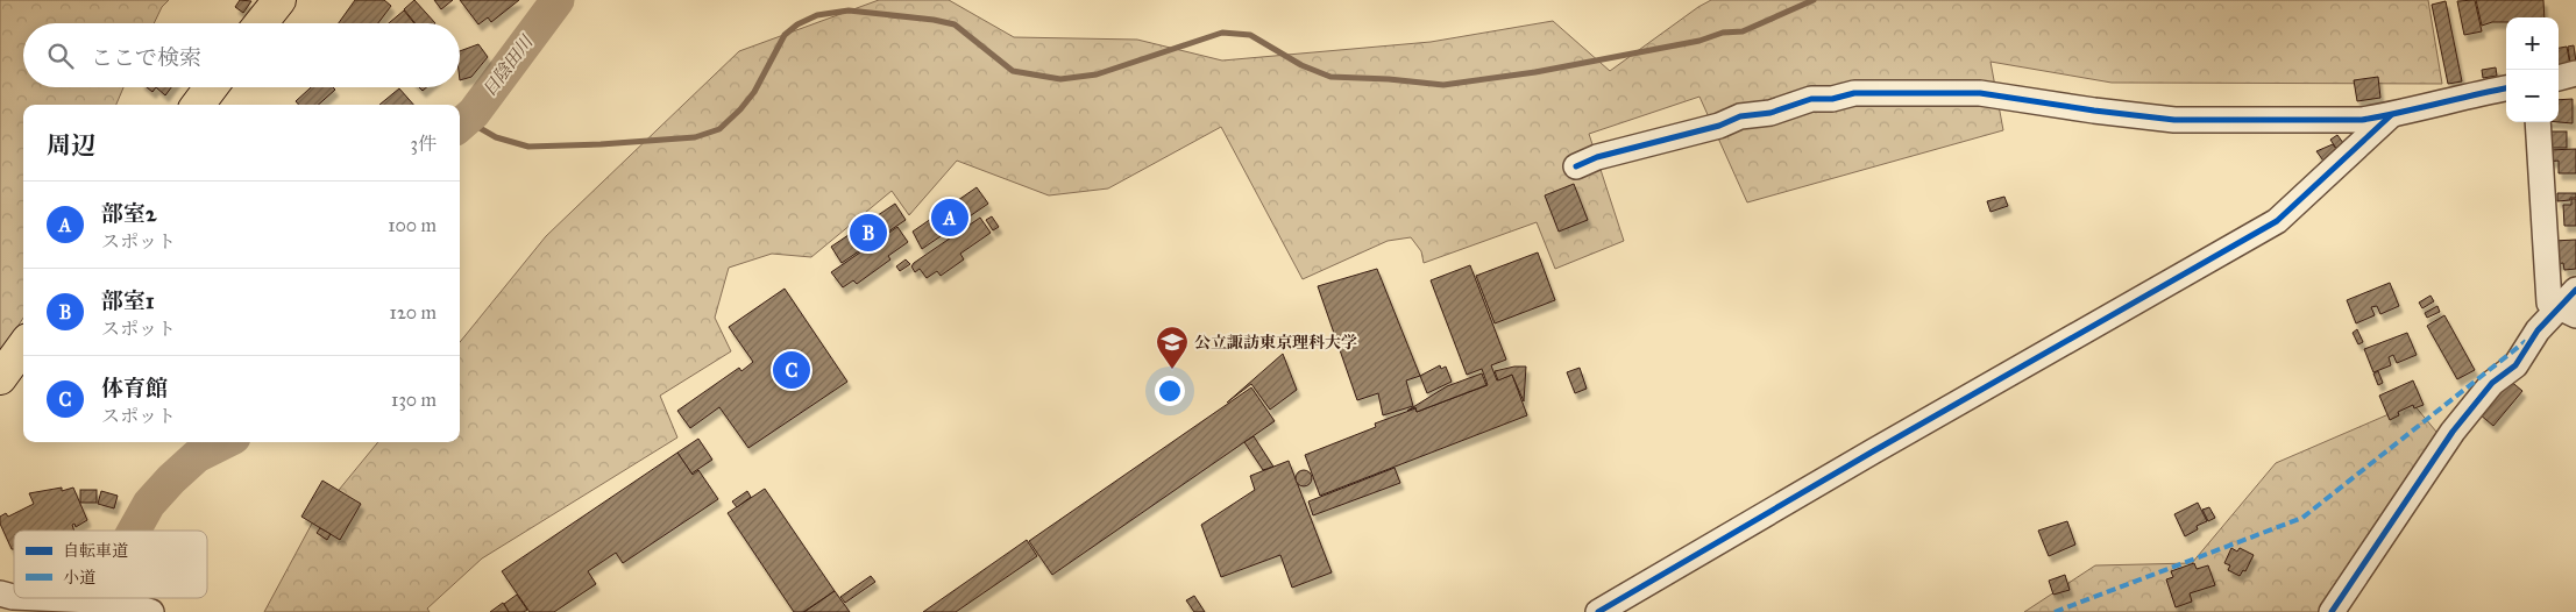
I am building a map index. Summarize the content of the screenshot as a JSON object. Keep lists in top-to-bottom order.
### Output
{
  "water": ["日陰田川"],
  "places": {
    "school or university": ["公立諏訪東京理科大学"]
  },
  "legend": ["自転車道", "小道"],
  "page": {
    "map_buttons": ["+", "−"],
    "search": "ここで検索",
    "heading": ["周辺", "3件"],
    "list": [
      {
        "mark": "A",
        "name": "部室2",
        "note": "スポット",
        "value": "100 m"
      },
      {
        "mark": "B",
        "name": "部室1",
        "note": "スポット",
        "value": "120 m"
      },
      {
        "mark": "C",
        "name": "体育館",
        "note": "スポット",
        "value": "130 m"
      }
    ],
    "pins": ["A", "B", "C"]
  }
}
